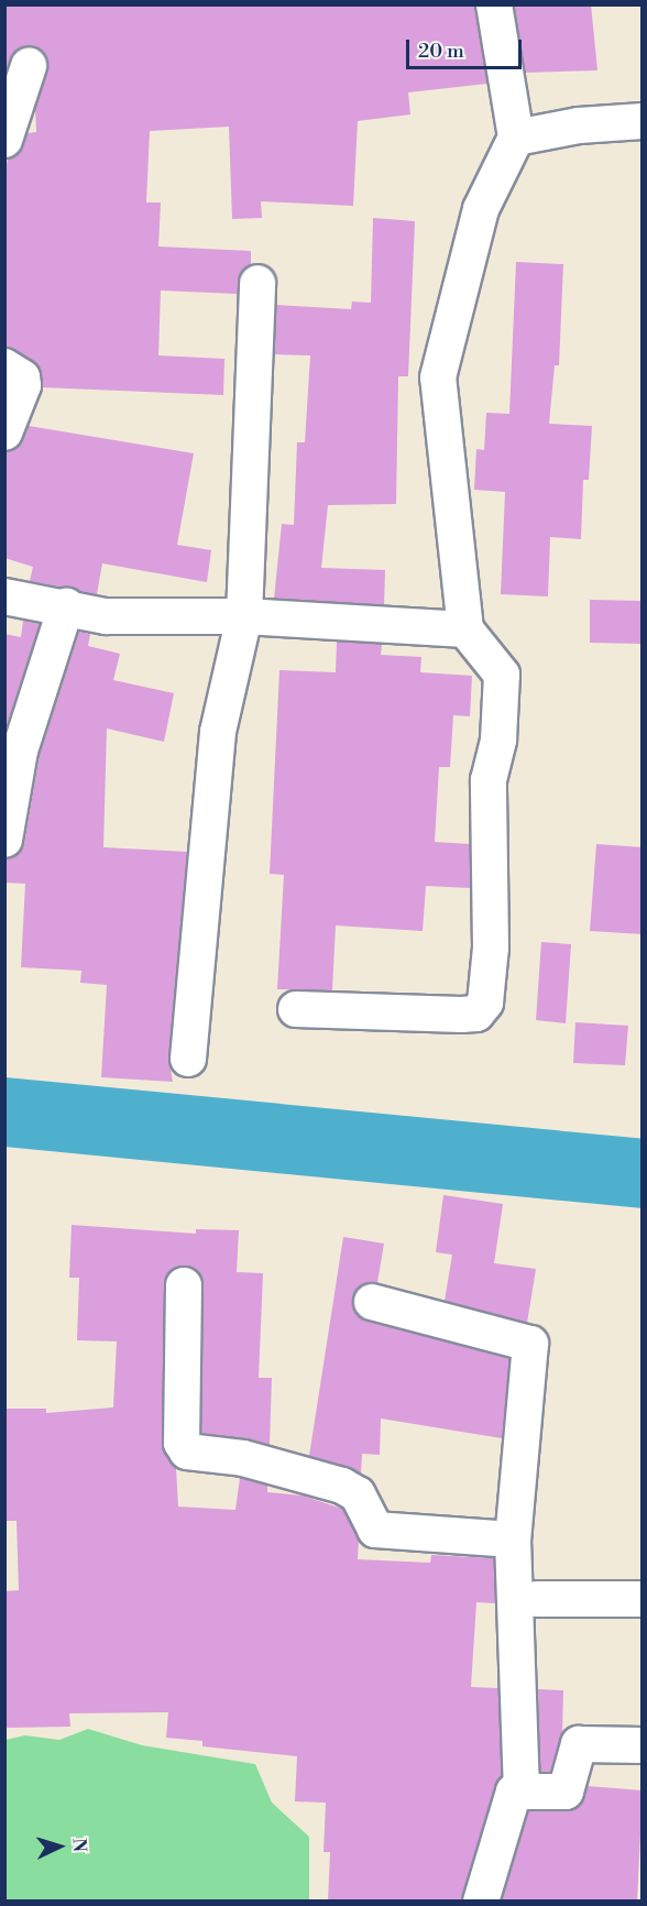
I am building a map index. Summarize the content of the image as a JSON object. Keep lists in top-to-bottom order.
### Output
{
  "scale_bar": "20 m",
  "north": "right"
}
